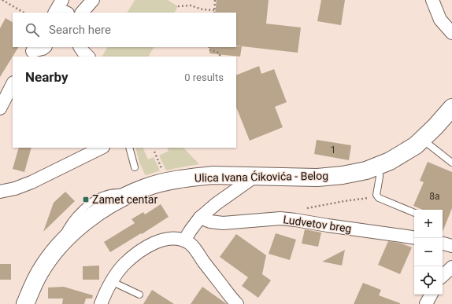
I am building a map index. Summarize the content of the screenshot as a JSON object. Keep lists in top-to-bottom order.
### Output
{
  "streets": {
    "main road": ["Ulica Ivana Ćikovića - Belog"],
    "street": ["Ludvetov breg"]
  },
  "places": {
    "transit": ["Zamet centar"]
  },
  "house_numbers": ["1", "8a"],
  "page": {
    "search": "Search here",
    "heading": ["Nearby", "0 results"],
    "map_buttons": ["+", "−"]
  }
}
